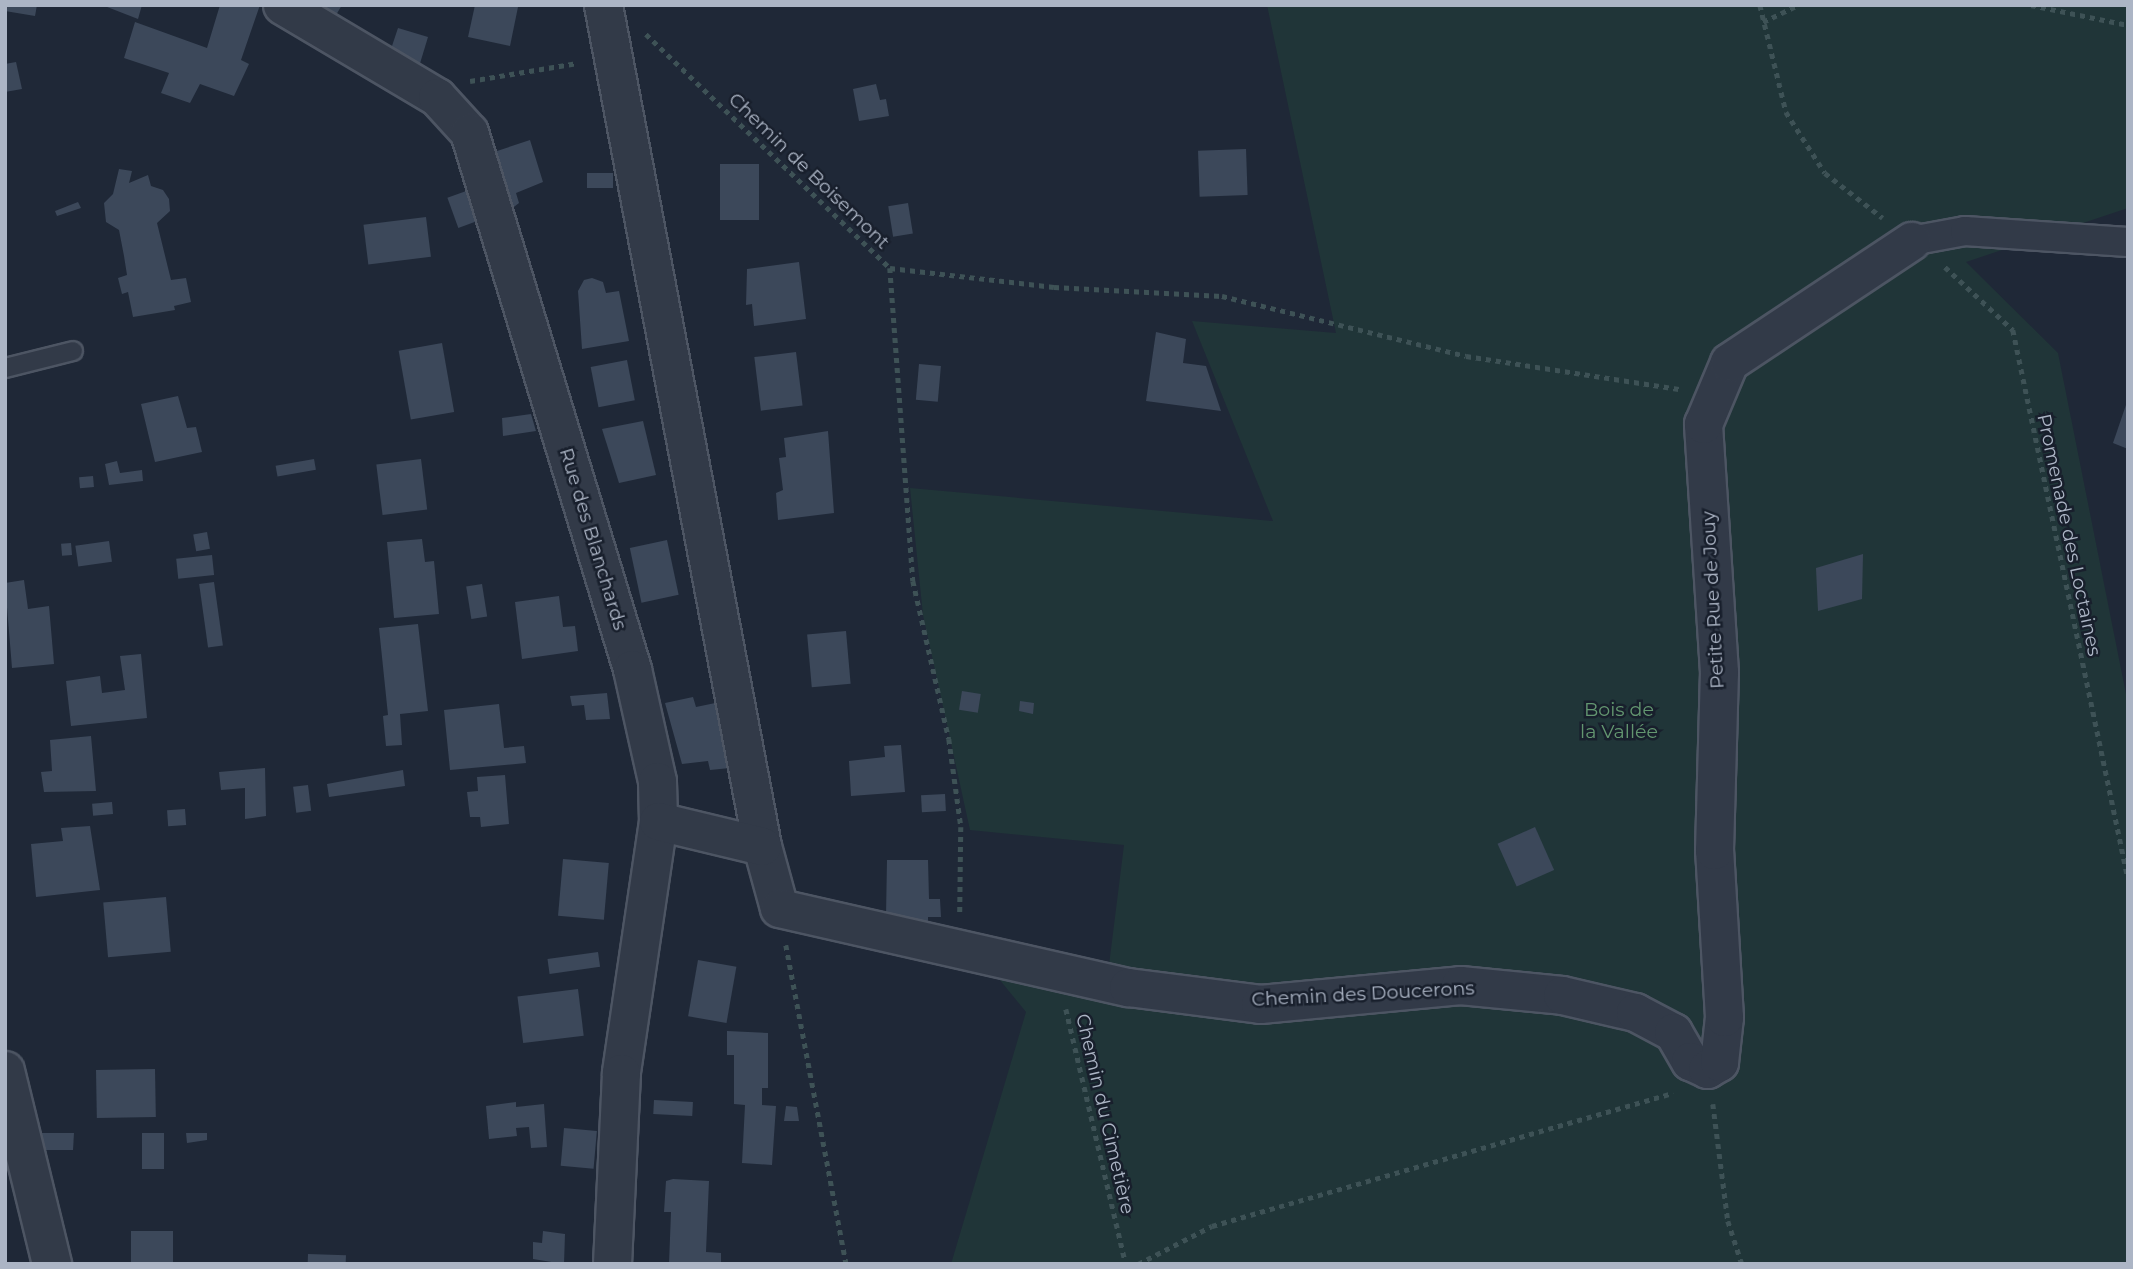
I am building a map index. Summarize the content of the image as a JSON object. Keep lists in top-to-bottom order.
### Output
{
  "streets": {
    "street": ["Rue des Blanchards", "Petite Rue de Jouy", "Chemin des Doucerons"],
    "path": ["Chemin de Boisemont", "Promenade des Loctaines", "Chemin du Cimetière"]
  },
  "crossings": [
    ["Chemin de Boisemont", "Petite Rue de Jouy"],
    ["Promenade des Loctaines", "Petite Rue de Jouy"],
    ["Petite Rue de Jouy", "Chemin des Doucerons"],
    ["Chemin des Doucerons", "Chemin du Cimetière"]
  ],
  "parks": ["Bois de la Vallée"]
}
